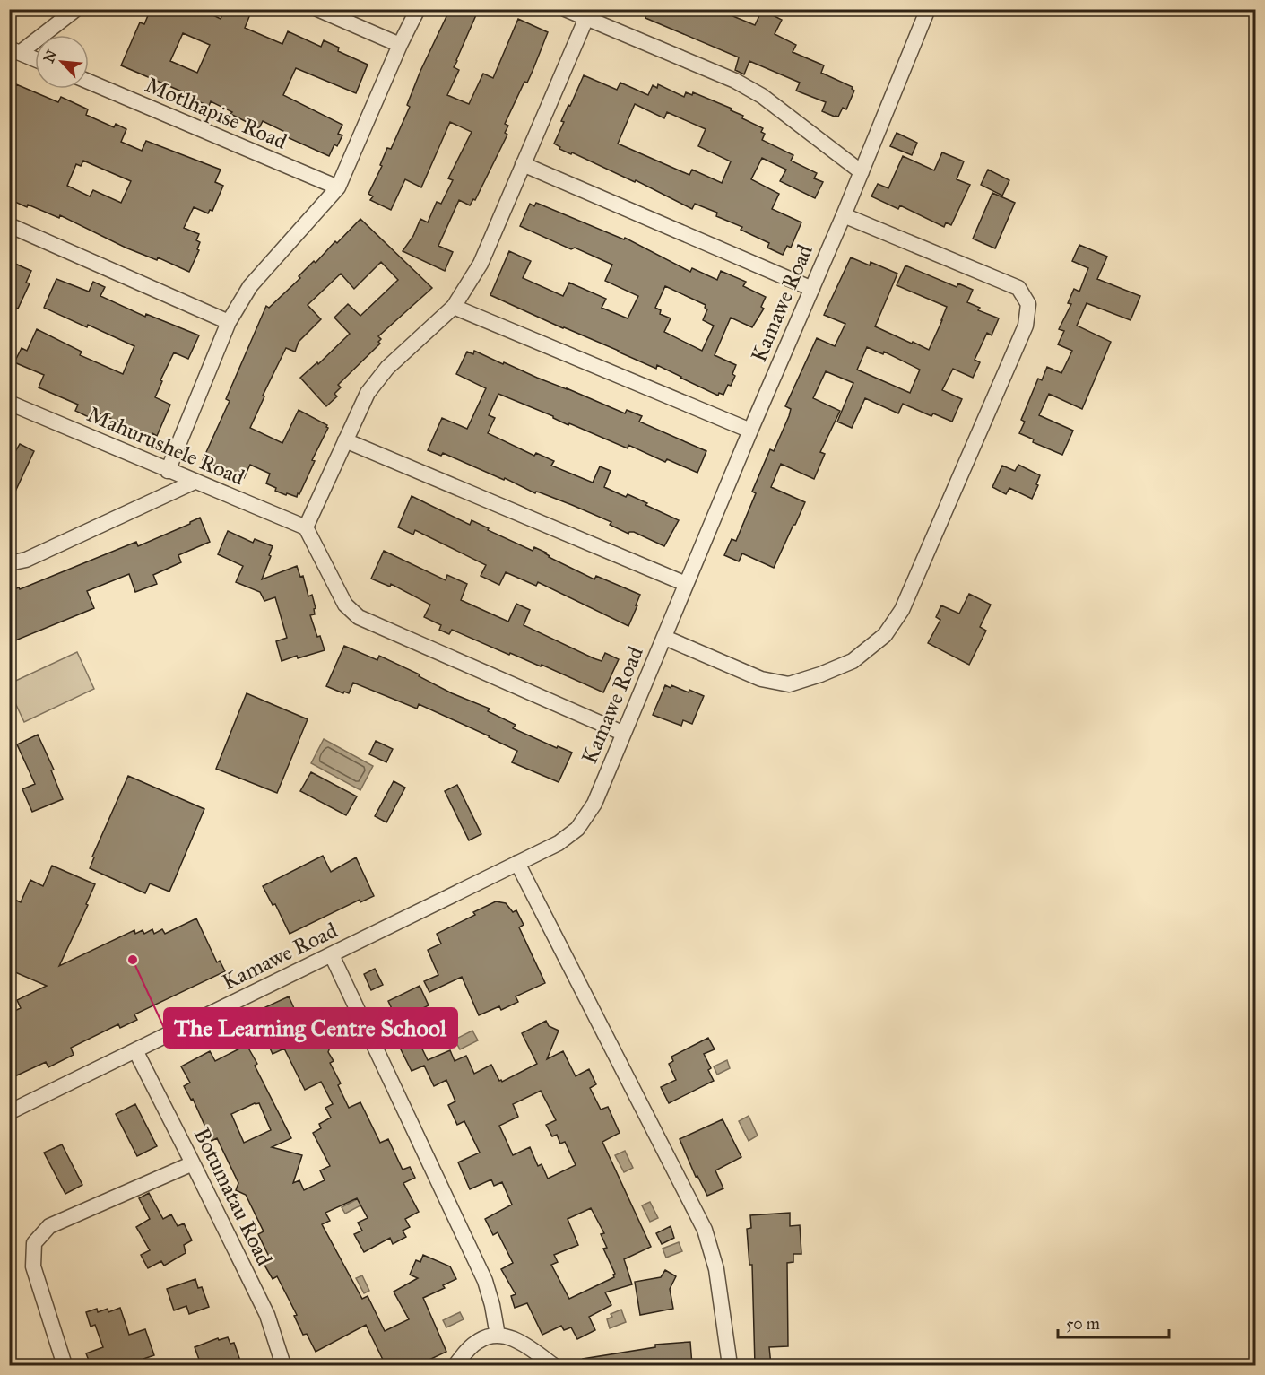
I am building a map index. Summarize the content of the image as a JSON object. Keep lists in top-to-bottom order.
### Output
{
  "streets": {
    "street": [
      "Motlhapise Road",
      "Kamawe Road",
      "Mahurushele Road",
      "Botumatau Road"
    ]
  },
  "crossings": [
    ["Kamawe Road", "Botumatau Road"]
  ],
  "places": ["The Learning Centre School"],
  "scale_bar": "50 m",
  "north": "top left"
}
